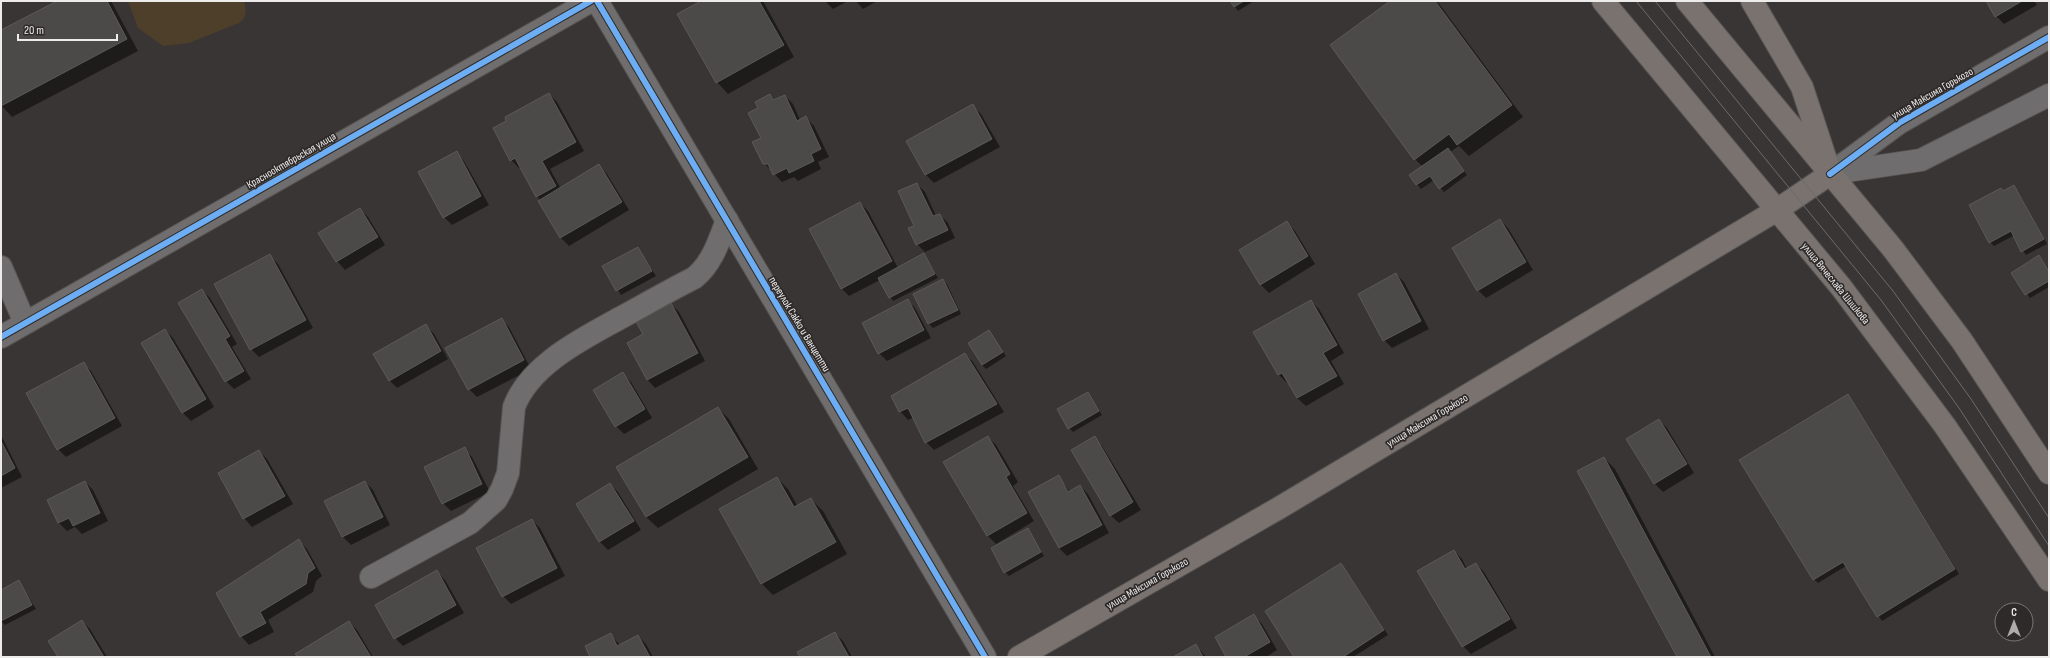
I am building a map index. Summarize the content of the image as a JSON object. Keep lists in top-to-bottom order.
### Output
{
  "streets": {
    "main road": ["улица Максима Горького", "улица Вячеслава Шишкова"],
    "street": ["Краснооктябрьская улица", "переулок Сакко и Ванцетти"]
  },
  "crossings": [
    ["улица Максима Горького", "улица Вячеслава Шишкова"]
  ],
  "scale_bar": "20 m",
  "north": "top"
}
